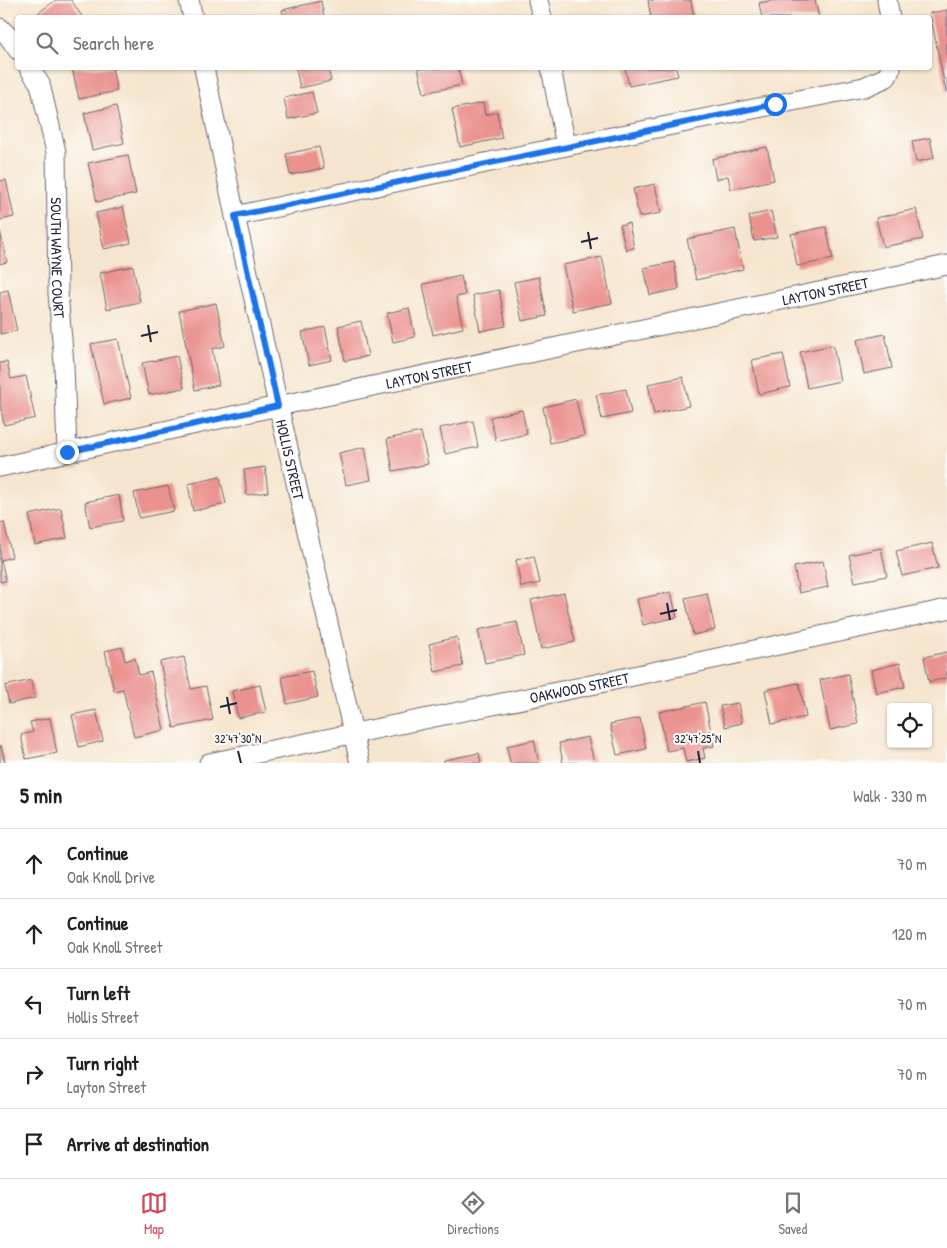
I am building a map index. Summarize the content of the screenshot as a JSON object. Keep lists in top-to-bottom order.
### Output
{
  "streets": {
    "street": [
      "SOUTH WAYNE COURT",
      "LAYTON STREET",
      "HOLLIS STREET",
      "OAKWOOD STREET"
    ]
  },
  "crossings": [
    ["SOUTH WAYNE COURT", "LAYTON STREET"],
    ["LAYTON STREET", "HOLLIS STREET"],
    ["HOLLIS STREET", "OAKWOOD STREET"]
  ],
  "page": {
    "search": "Search here",
    "heading": ["5 min", "Walk · 330 m"],
    "list": [
      ["Continue", "Oak Knoll Drive", "70 m"],
      ["Continue", "Oak Knoll Street", "120 m"],
      ["Turn left", "Hollis Street", "70 m"],
      ["Turn right", "Layton Street", "70 m"],
      "Arrive at destination"
    ],
    "nav": ["Map", "Directions", "Saved"]
  },
  "coordinates": ["32°47'30\"N", "32°47'25\"N"]
}
